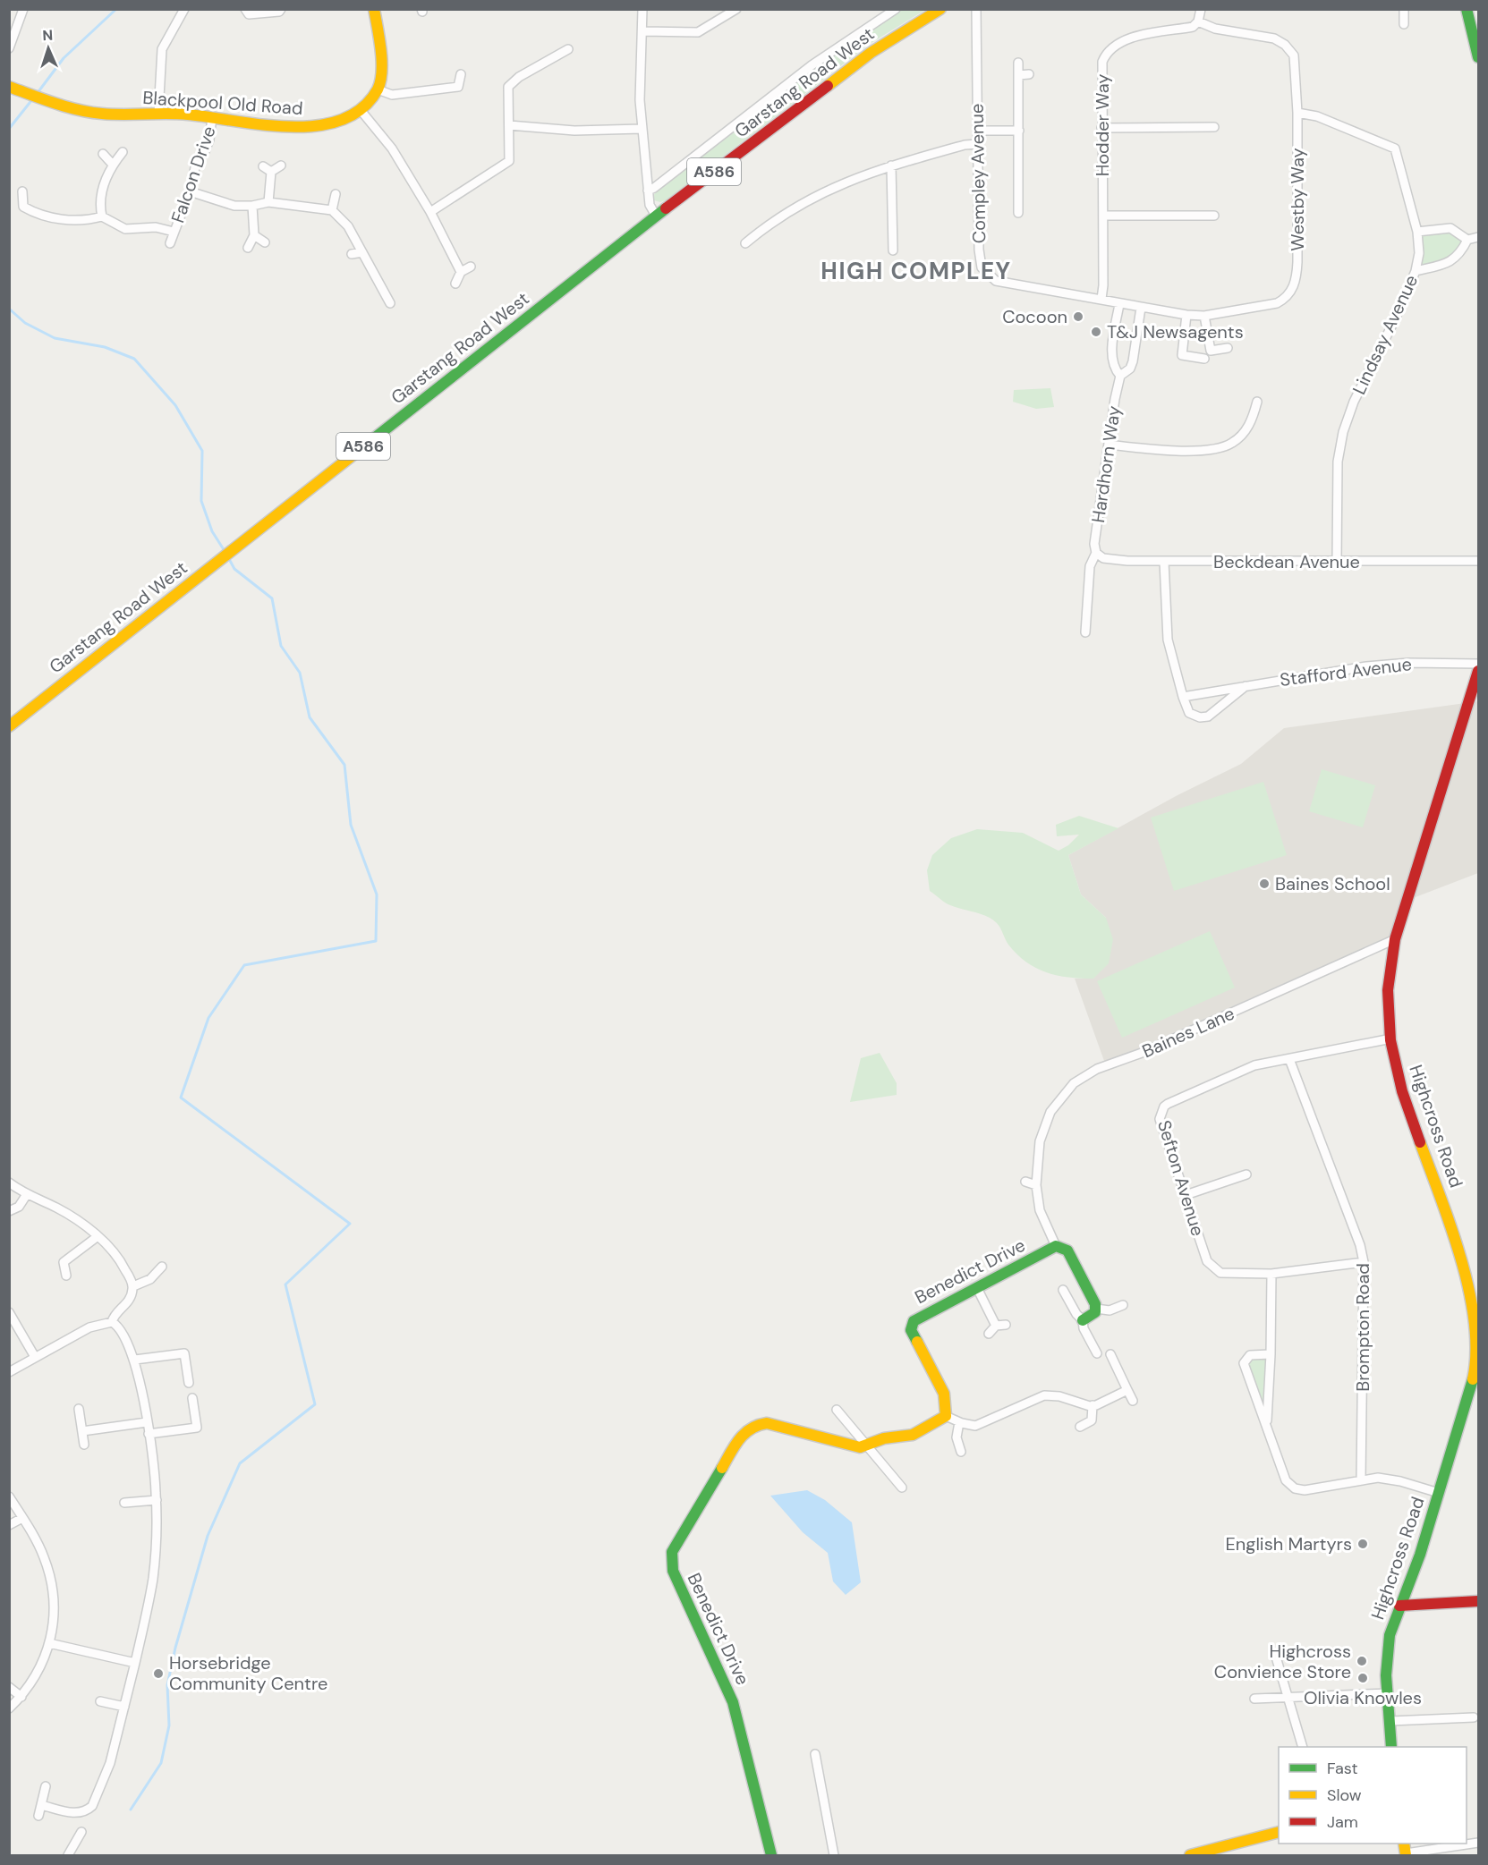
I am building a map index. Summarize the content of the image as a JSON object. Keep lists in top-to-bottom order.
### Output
{
  "streets": {
    "street": [
      "Garstang Road West",
      "Blackpool Old Road",
      "Hodder Way",
      "A586",
      "Compley Avenue",
      "Falcon Drive",
      "Westby Way",
      "Lindsay Avenue",
      "Hardhorn Way",
      "Beckdean Avenue",
      "Stafford Avenue",
      "Baines Lane",
      "Highcross Road",
      "Sefton Avenue",
      "Benedict Drive",
      "Brompton Road"
    ]
  },
  "crossings": [
    ["Blackpool Old Road", "Falcon Drive"],
    ["Hodder Way", "Compley Avenue"],
    ["Hodder Way", "Westby Way"],
    ["Compley Avenue", "Westby Way"],
    ["Compley Avenue", "Hardhorn Way"],
    ["Westby Way", "Lindsay Avenue"],
    ["Westby Way", "Hardhorn Way"],
    ["Lindsay Avenue", "Beckdean Avenue"],
    ["Hardhorn Way", "Beckdean Avenue"],
    ["Beckdean Avenue", "Stafford Avenue"],
    ["Baines Lane", "Highcross Road"],
    ["Baines Lane", "Benedict Drive"],
    ["Highcross Road", "Sefton Avenue"],
    ["Sefton Avenue", "Brompton Road"]
  ],
  "districts": ["HIGH COMPLEY"],
  "places": [
    "Cocoon",
    "T&J Newsagents",
    "Baines School",
    "English Martyrs",
    "Highcross Convience Store",
    "Horsebridge Community Centre",
    "Olivia Knowles"
  ],
  "legend": ["Fast", "Slow", "Jam"],
  "north": "top"
}
